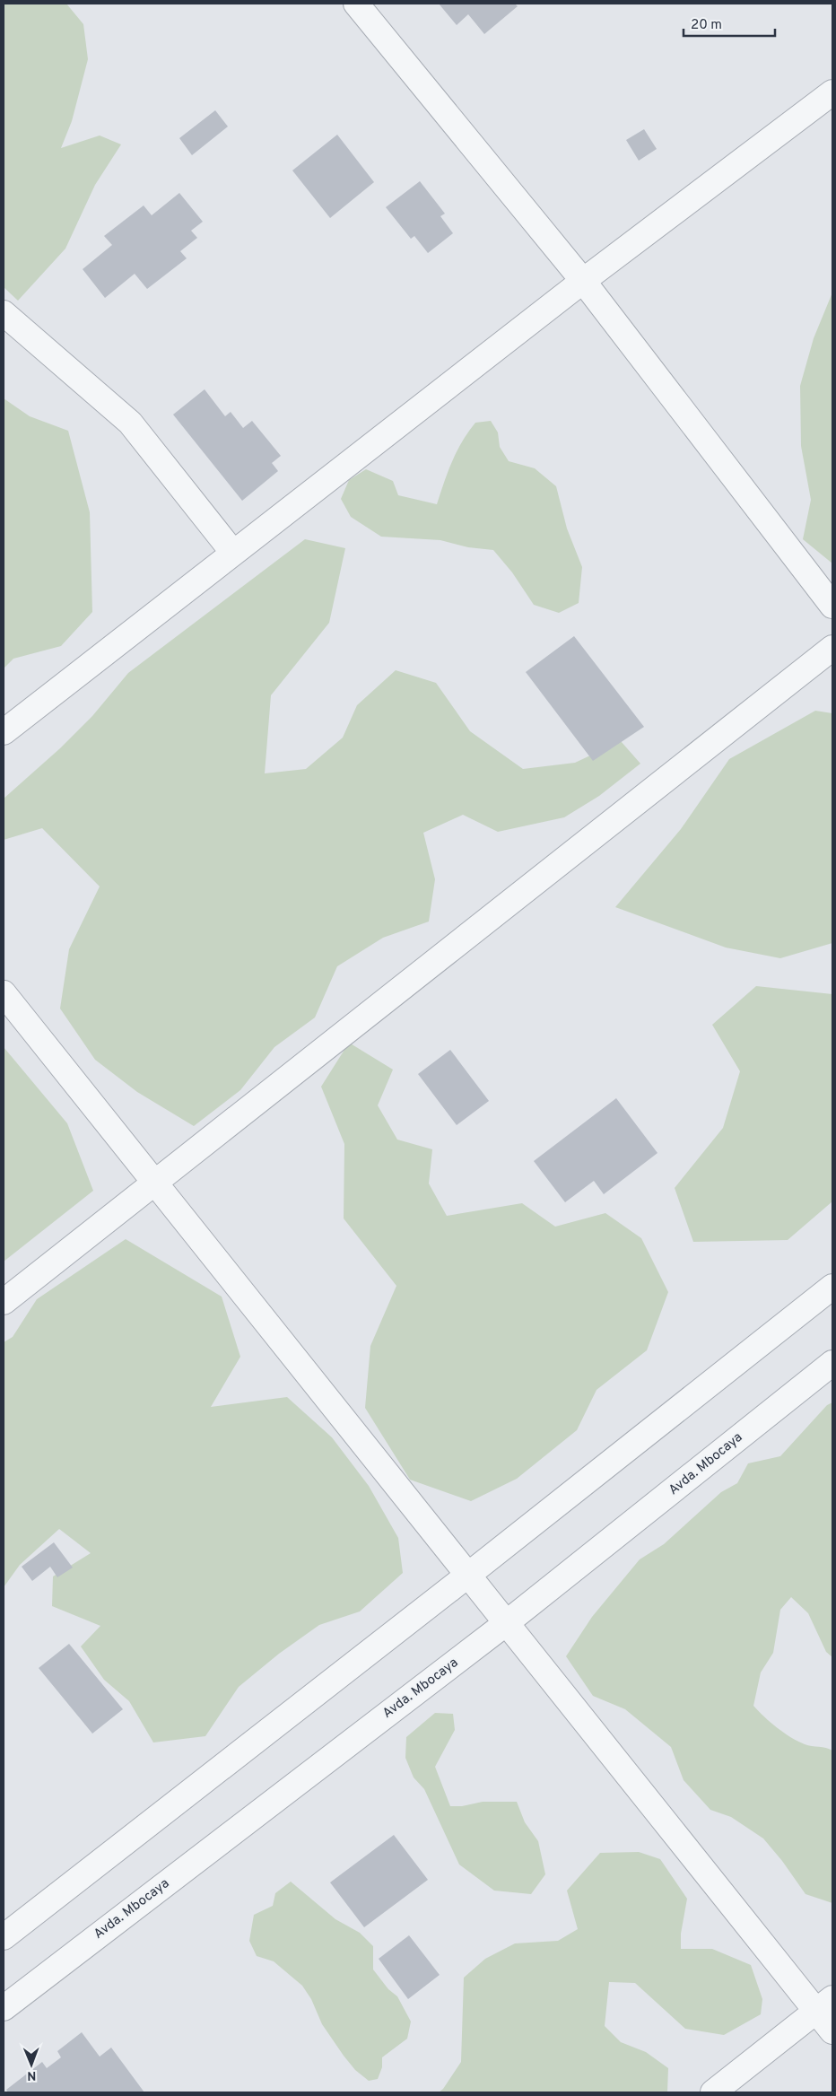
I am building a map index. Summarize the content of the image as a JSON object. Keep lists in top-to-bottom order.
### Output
{
  "streets": {
    "street": ["Avda. Mbocaya"]
  },
  "scale_bar": "20 m",
  "north": "bottom"
}
